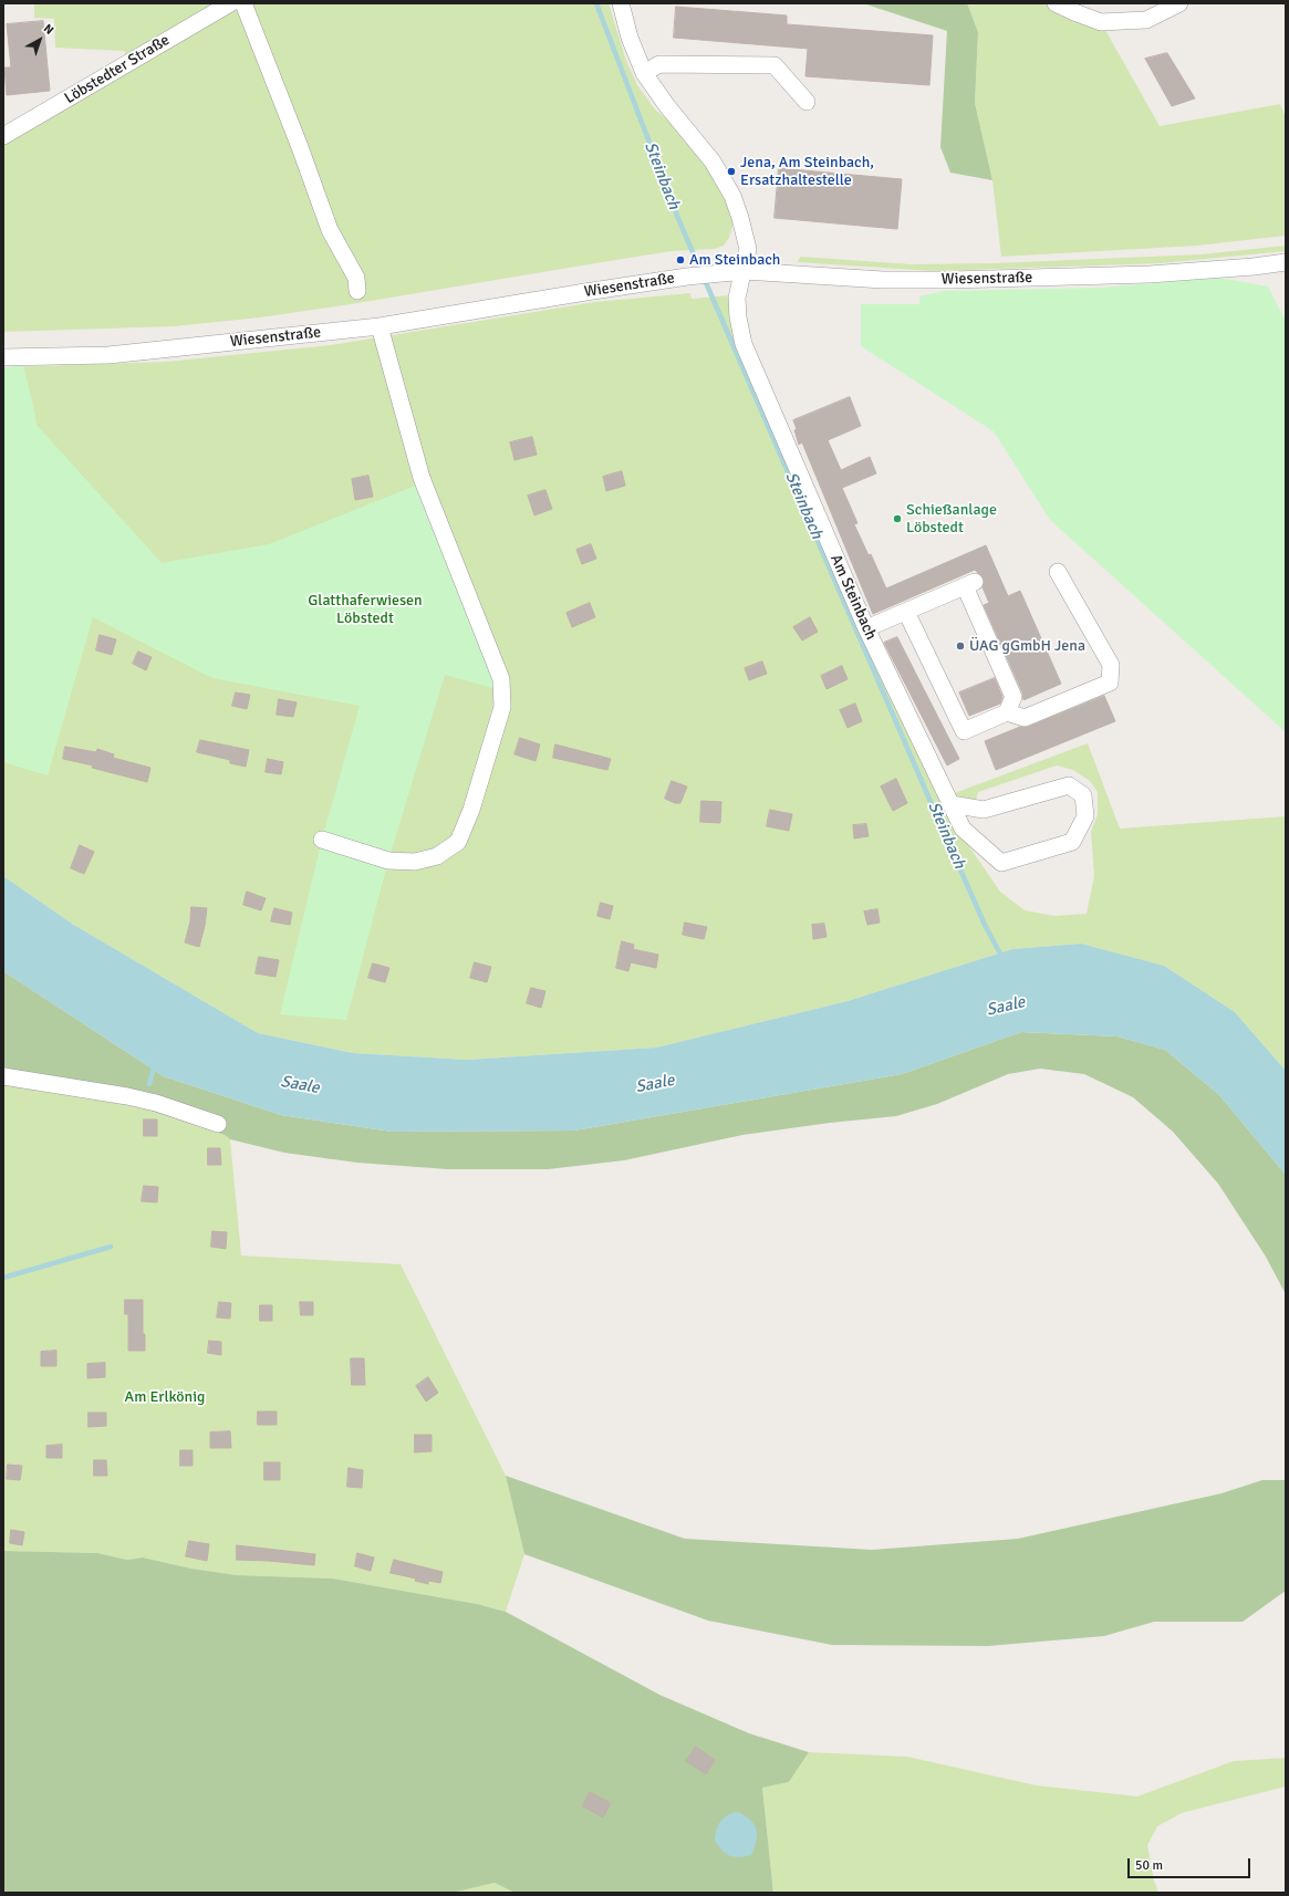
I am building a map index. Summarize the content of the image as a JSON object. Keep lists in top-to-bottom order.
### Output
{
  "streets": {
    "street": ["Löbstedter Straße", "Wiesenstraße", "Am Steinbach"]
  },
  "crossings": [
    ["Wiesenstraße", "Am Steinbach"]
  ],
  "water": ["Steinbach", "Saale"],
  "parks": ["Glatthaferwiesen Löbstedt", "Am Erlkönig"],
  "places": [
    "Jena, Am Steinbach, Ersatzhaltestelle",
    "Am Steinbach",
    "Schießanlage Löbstedt",
    "ÜAG gGmbH Jena"
  ],
  "scale_bar": "50 m",
  "north": "top right"
}
